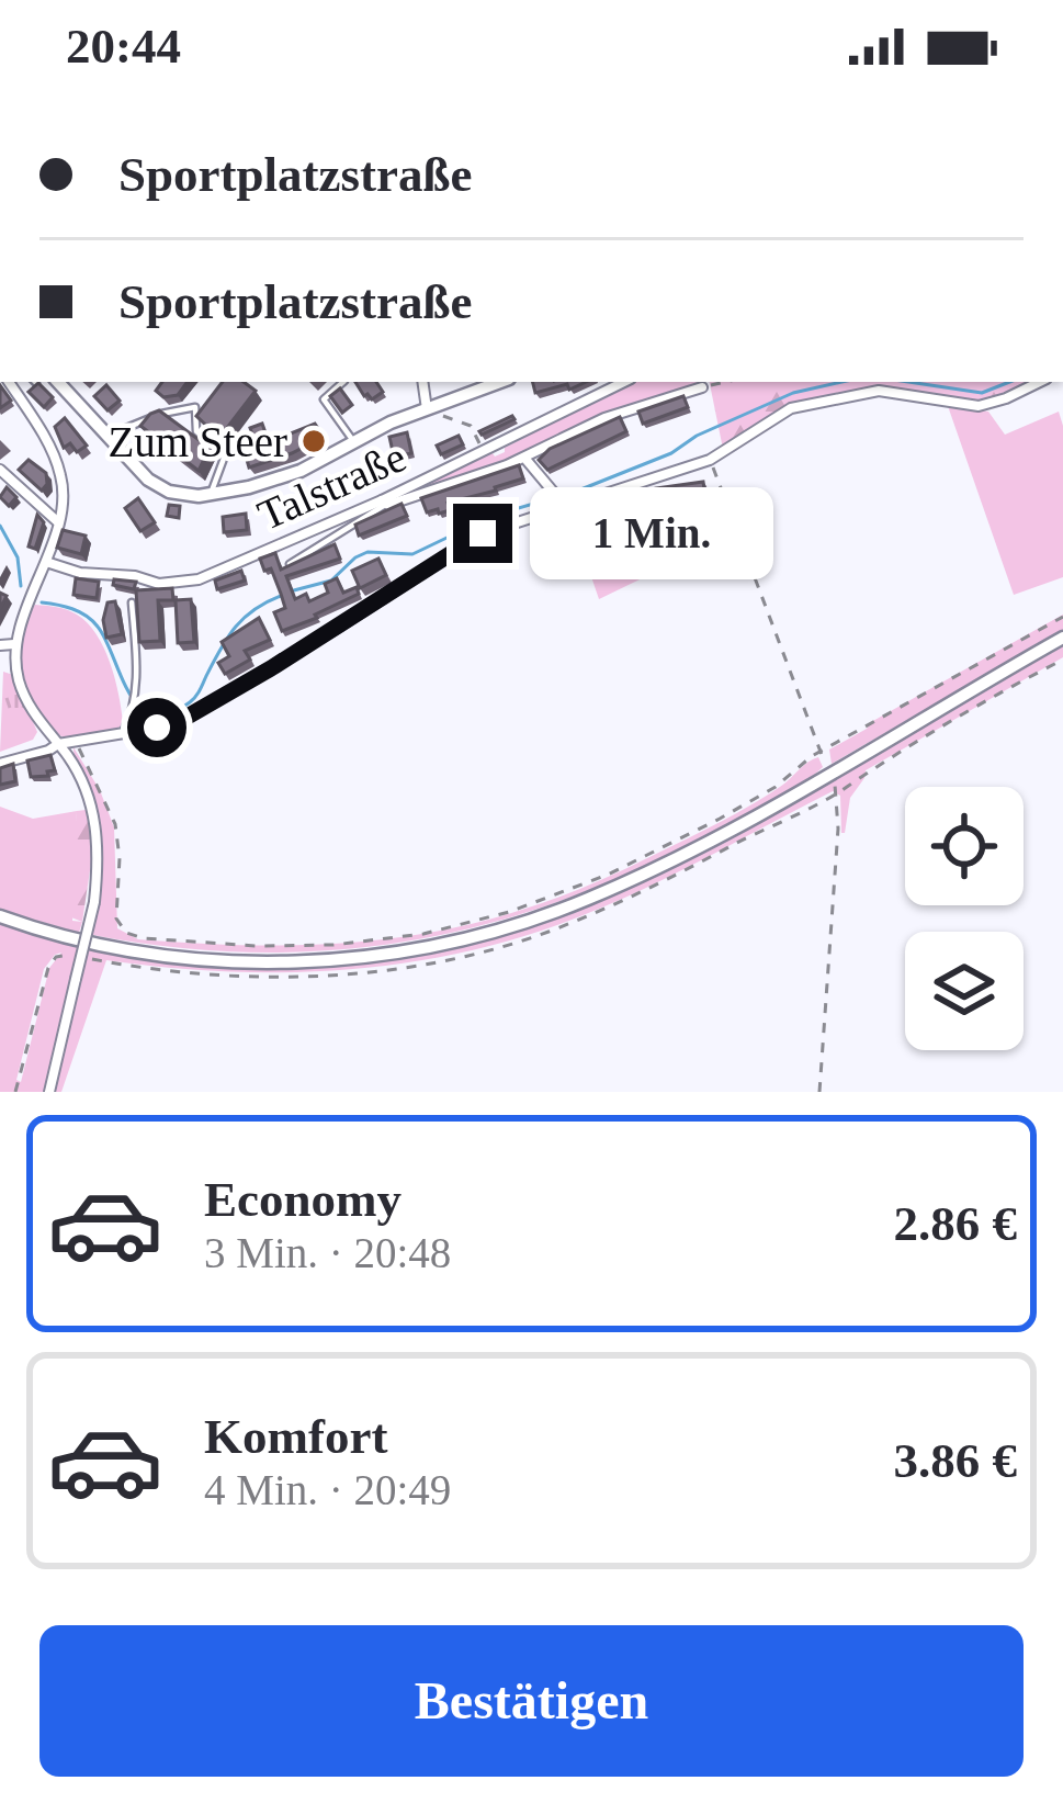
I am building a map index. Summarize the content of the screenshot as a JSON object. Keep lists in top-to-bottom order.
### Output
{
  "streets": {
    "street": ["Talstraße"]
  },
  "places": ["Zum Steer"],
  "page": {
    "status": "20:44",
    "banner": ["Sportplatzstraße", "Sportplatzstraße"],
    "bubble": "1 Min.",
    "list": [
      {
        "name": "Economy",
        "note": "3 Min. · 20:48",
        "value": "2.86 €"
      },
      {
        "name": "Komfort",
        "note": "4 Min. · 20:49",
        "value": "3.86 €"
      }
    ],
    "buttons": "Bestätigen"
  }
}
